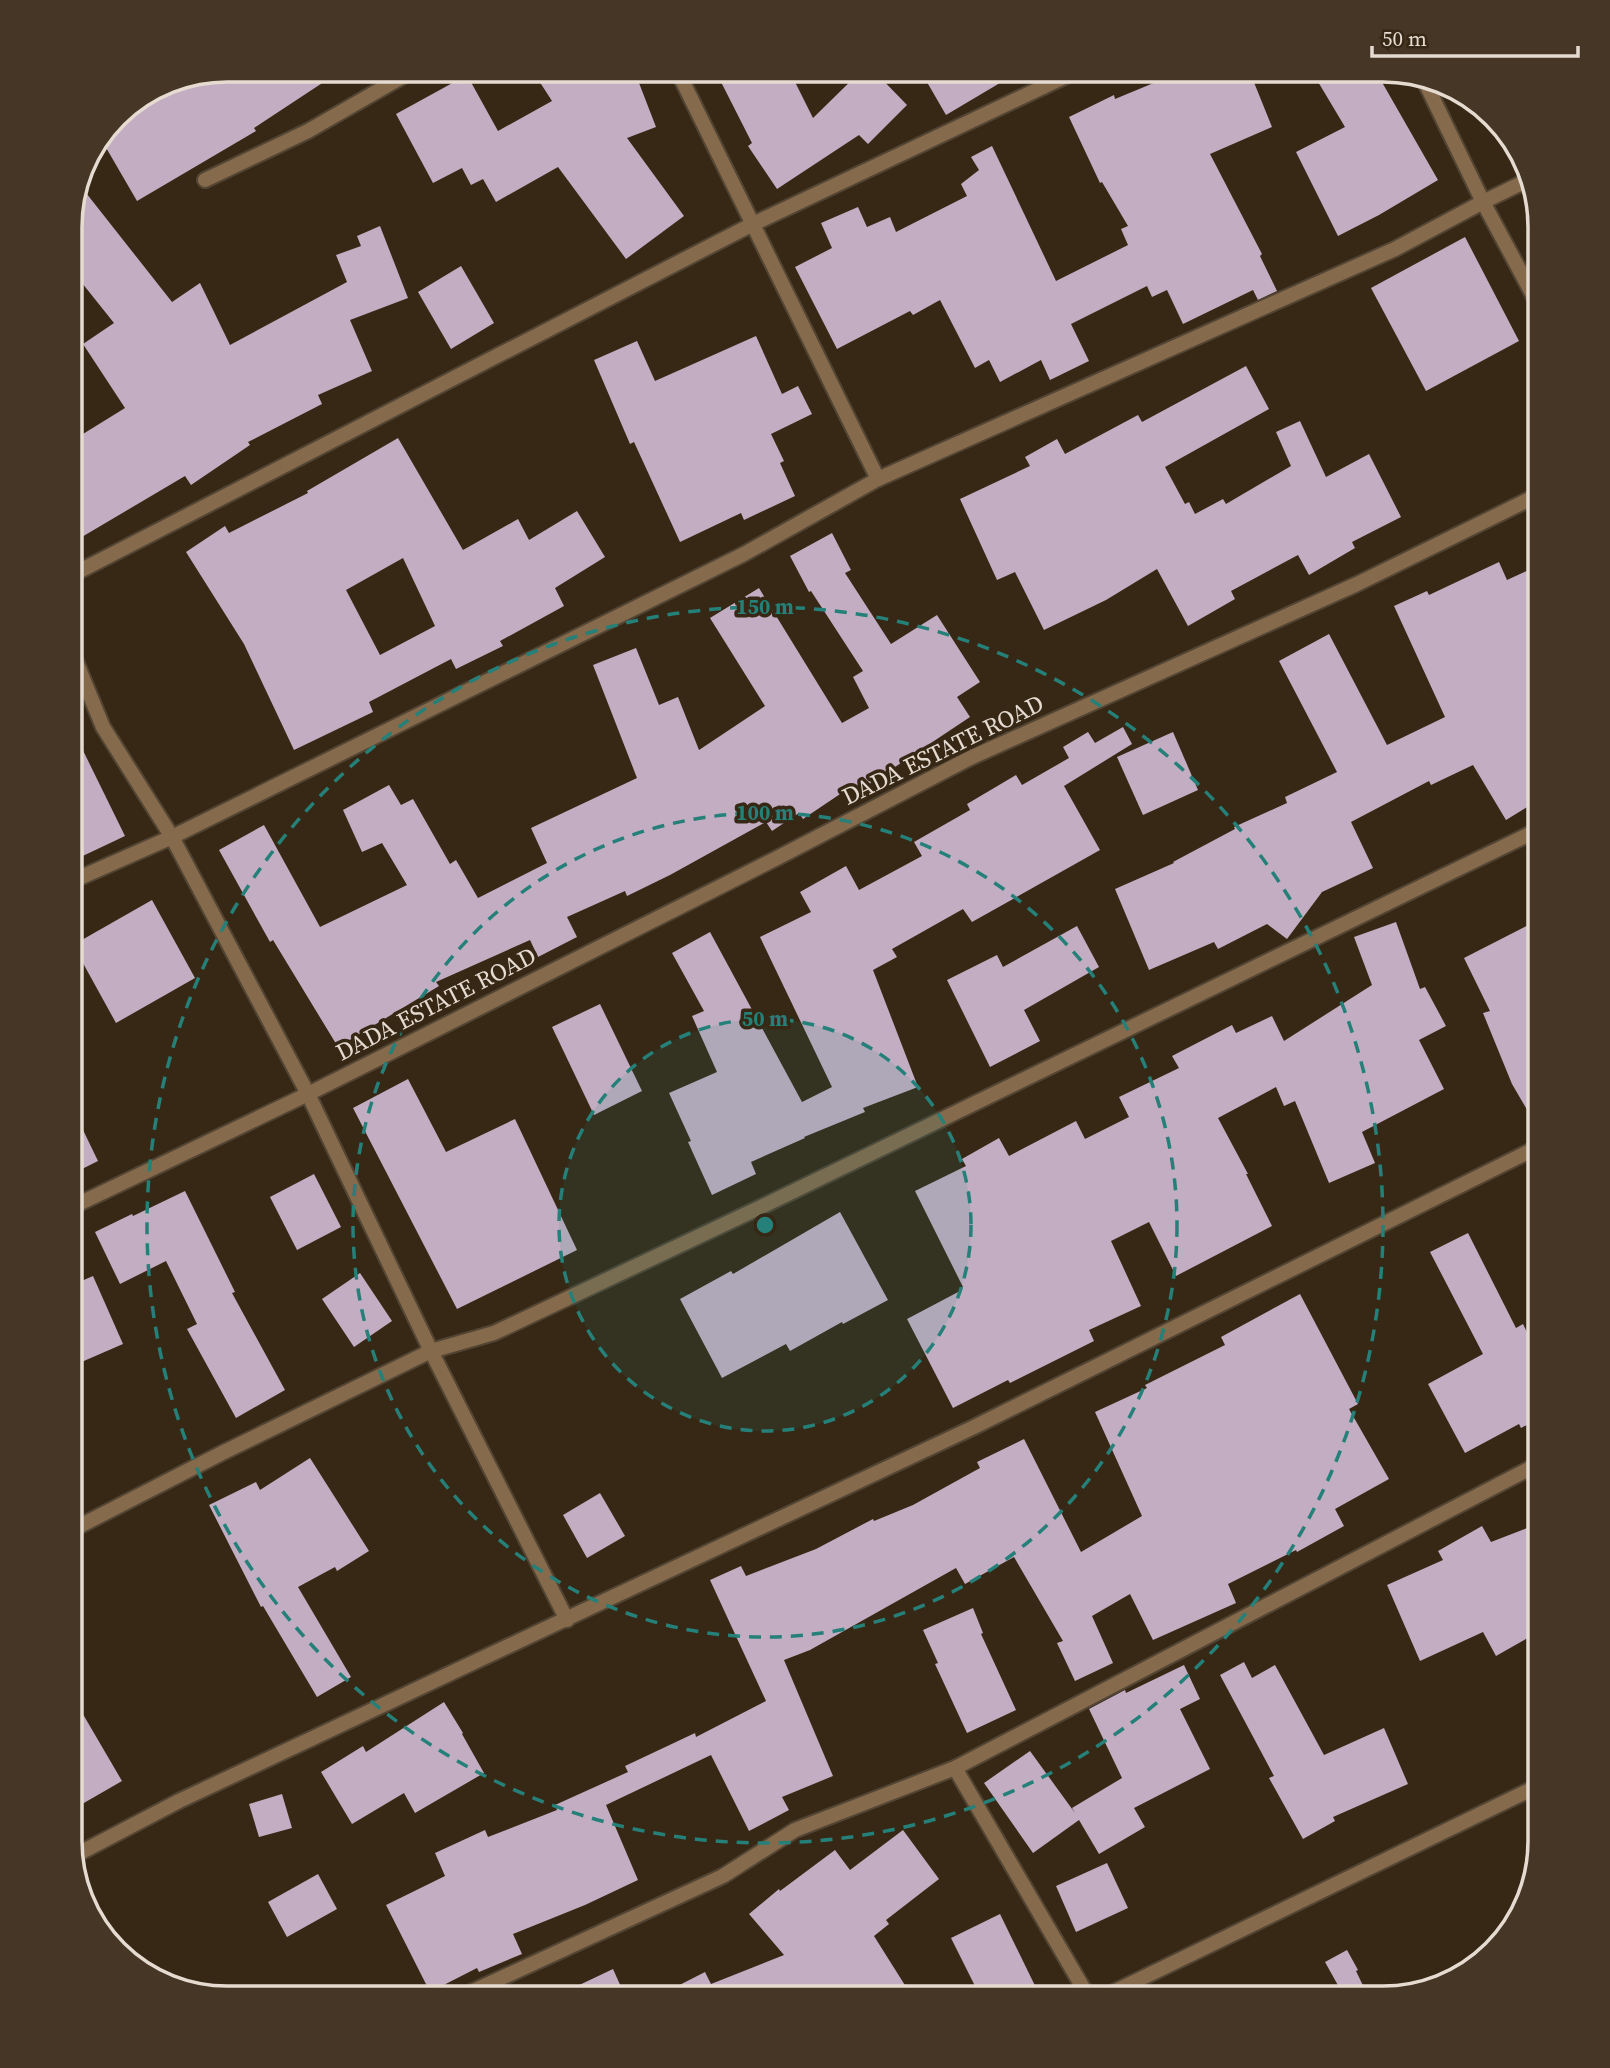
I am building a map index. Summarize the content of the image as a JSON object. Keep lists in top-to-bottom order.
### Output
{
  "streets": {
    "street": ["DADA ESTATE ROAD"]
  },
  "scale_bar": "50 m",
  "rings": ["150 m", "100 m", "50 m"]
}
